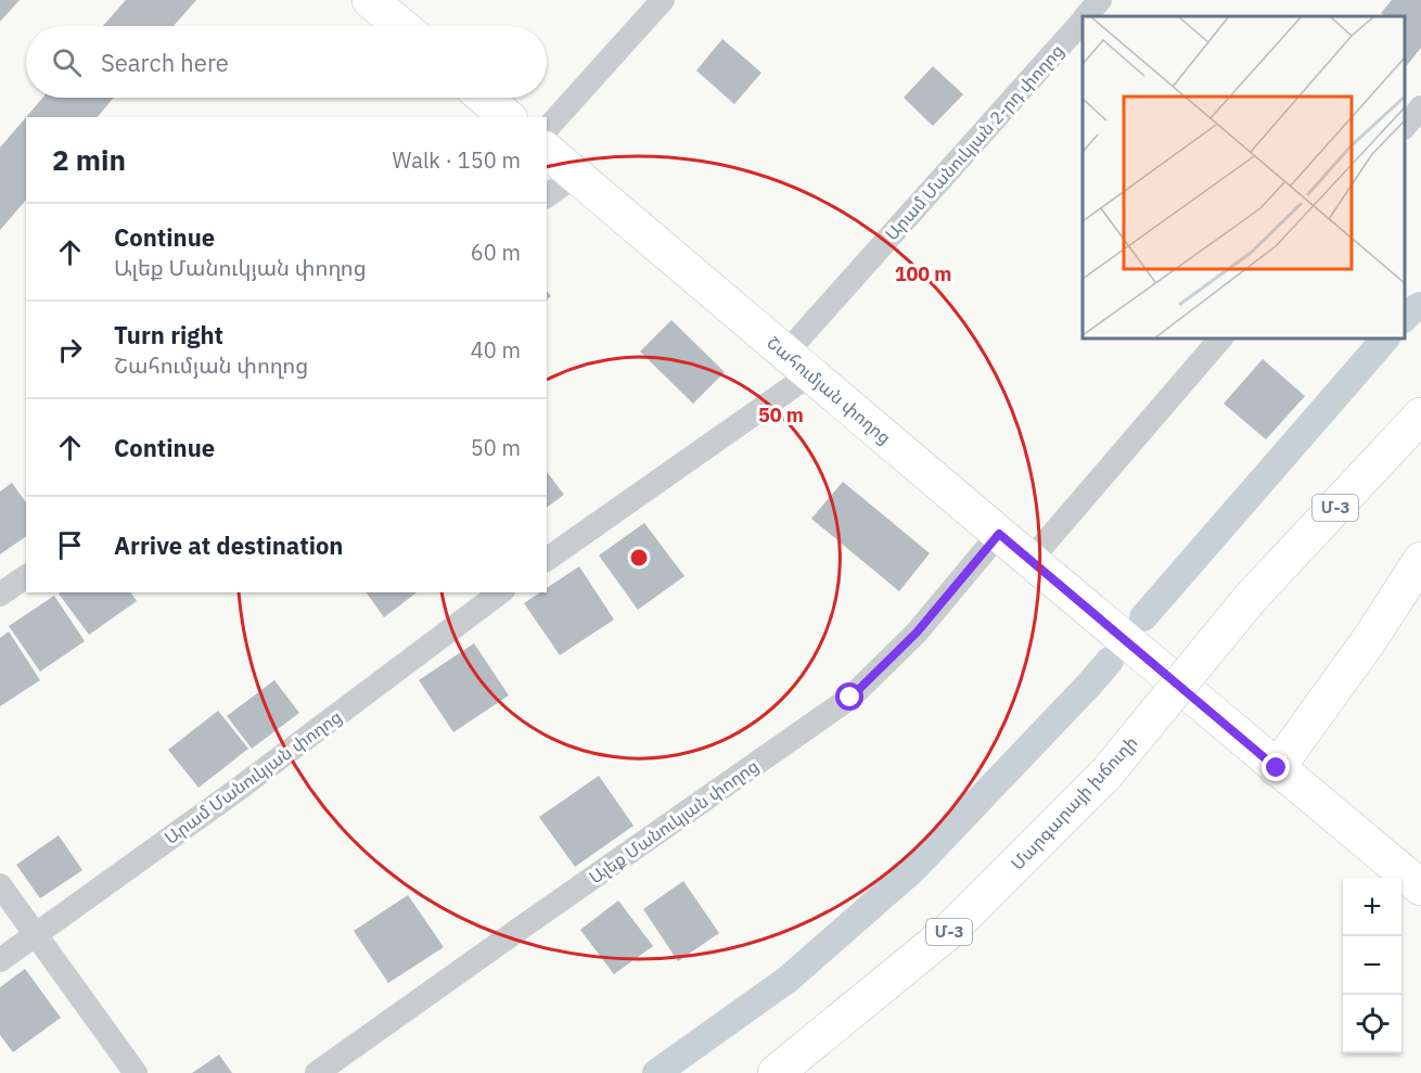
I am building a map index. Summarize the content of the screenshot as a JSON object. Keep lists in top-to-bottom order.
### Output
{
  "streets": {
    "main road": ["Շահումյան փողոց", "Մ-3", "Մարգարայի խճուղի"],
    "street": ["Արամ Մանուկյան 2-րդ փողոց", "Արամ Մանուկյան փողոց", "Ալեք Մանուկյան փողոց"]
  },
  "crossings": [
    ["Արամ Մանուկյան 2-րդ փողոց", "Շահումյան փողոց"],
    ["Շահումյան փողոց", "Ալեք Մանուկյան փողոց"]
  ],
  "page": {
    "search": "Search here",
    "heading": ["2 min", "Walk · 150 m"],
    "list": [
      ["Continue", "Ալեք Մանուկյան փողոց", "60 m"],
      ["Turn right", "Շահումյան փողոց", "40 m"],
      ["Continue", "50 m"],
      "Arrive at destination"
    ],
    "map_buttons": ["+", "−"]
  },
  "rings": ["100 m", "50 m"]
}
